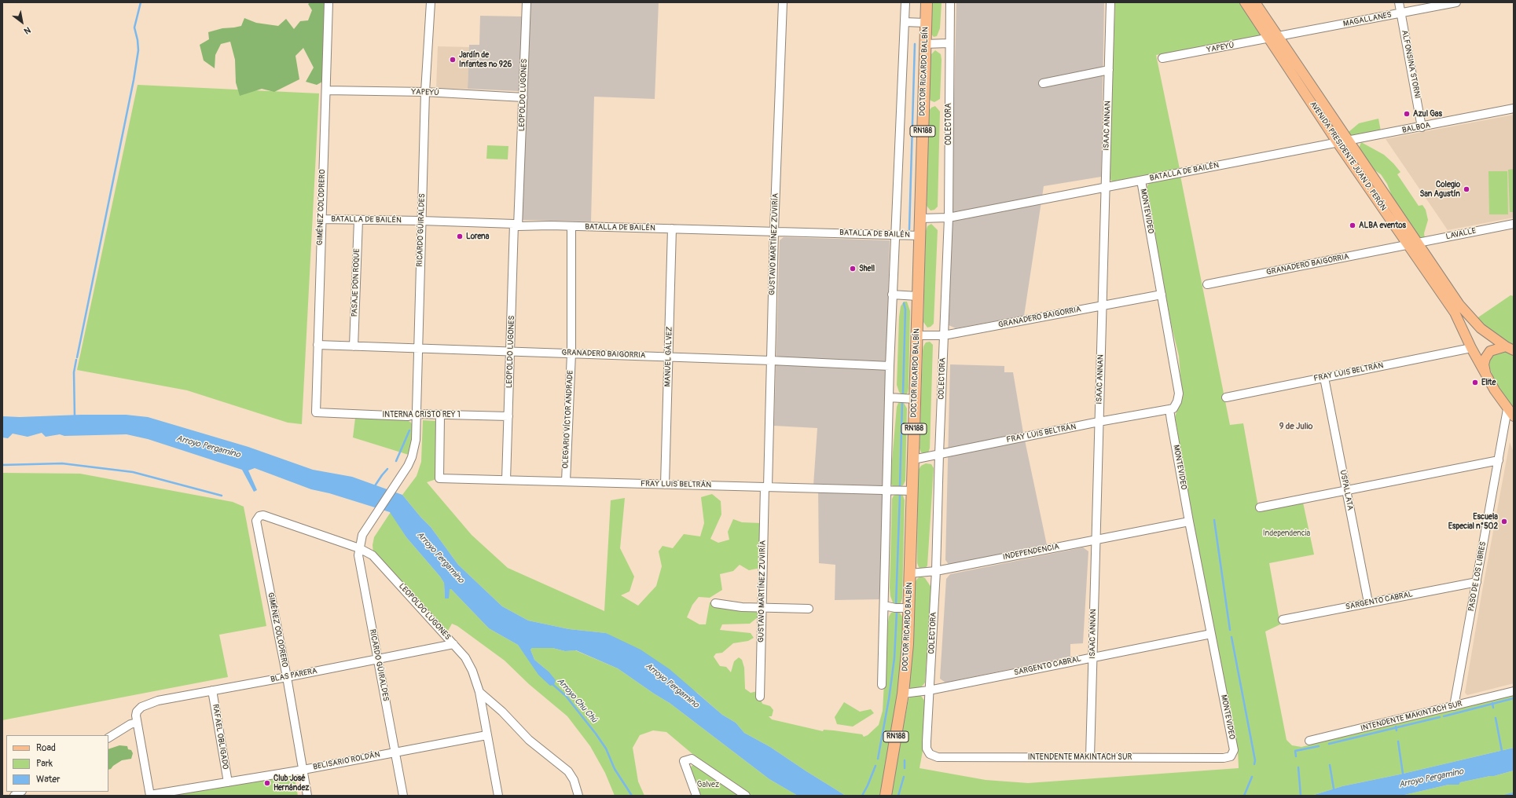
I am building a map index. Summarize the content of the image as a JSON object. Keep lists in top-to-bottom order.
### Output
{
  "streets": {
    "highway": ["DOCTOR RICARDO BALBÍN", "RN188"],
    "main road": ["AVENIDA PRESIDENTE JUAN D. PERÓN"],
    "street": [
      "MAGALLANES",
      "YAPEYÚ",
      "ALFONSINA STORNI",
      "LEOPOLDO LUGONES",
      "COLECTORA",
      "ISAAC ANNAN",
      "BALBOA",
      "BATALLA DE BAILÉN",
      "GIMÉNEZ COLODRERO",
      "MONTEVIDEO",
      "RICARDO GÜIRALDES",
      "LAVALLE",
      "GUSTAVO MARTÍNEZ ZUVIRÍA",
      "GRANADERO BAIGORRIA",
      "PASAJE DON ROQUE",
      "MANUEL GÁLVEZ",
      "FRAY LUIS BELTRÁN",
      "INTERNA CRISTO REY 1",
      "OLEGARIO VÍCTOR ANDRADE",
      "USPALLATA",
      "INDEPENDENCIA",
      "PASO DE LOS LIBRES",
      "SARGENTO CABRAL",
      "BLAS PARERA",
      "INTENDENTE MAKINTACH SUR",
      "RAFAEL OBLIGADO",
      "BELISARIO ROLDÁN"
    ]
  },
  "crossings": [
    ["MAGALLANES", "YAPEYÚ"],
    ["MAGALLANES", "ALFONSINA STORNI"],
    ["MAGALLANES", "AVENIDA PRESIDENTE JUAN D. PERÓN"],
    ["YAPEYÚ", "LEOPOLDO LUGONES"],
    ["YAPEYÚ", "AVENIDA PRESIDENTE JUAN D. PERÓN"],
    ["YAPEYÚ", "GIMÉNEZ COLODRERO"],
    ["YAPEYÚ", "RICARDO GÜIRALDES"],
    ["ALFONSINA STORNI", "BALBOA"],
    ["DOCTOR RICARDO BALBÍN", "BATALLA DE BAILÉN"],
    ["DOCTOR RICARDO BALBÍN", "GRANADERO BAIGORRIA"],
    ["DOCTOR RICARDO BALBÍN", "FRAY LUIS BELTRÁN"],
    ["DOCTOR RICARDO BALBÍN", "INDEPENDENCIA"],
    ["DOCTOR RICARDO BALBÍN", "SARGENTO CABRAL"],
    ["LEOPOLDO LUGONES", "BATALLA DE BAILÉN"],
    ["LEOPOLDO LUGONES", "GIMÉNEZ COLODRERO"],
    ["LEOPOLDO LUGONES", "RICARDO GÜIRALDES"],
    ["LEOPOLDO LUGONES", "GRANADERO BAIGORRIA"],
    ["LEOPOLDO LUGONES", "FRAY LUIS BELTRÁN"],
    ["LEOPOLDO LUGONES", "INTERNA CRISTO REY 1"],
    ["LEOPOLDO LUGONES", "BLAS PARERA"],
    ["LEOPOLDO LUGONES", "BELISARIO ROLDÁN"],
    ["COLECTORA", "BATALLA DE BAILÉN"],
    ["COLECTORA", "GRANADERO BAIGORRIA"],
    ["COLECTORA", "FRAY LUIS BELTRÁN"],
    ["COLECTORA", "INDEPENDENCIA"],
    ["COLECTORA", "SARGENTO CABRAL"],
    ["COLECTORA", "INTENDENTE MAKINTACH SUR"],
    ["ISAAC ANNAN", "BATALLA DE BAILÉN"],
    ["ISAAC ANNAN", "GRANADERO BAIGORRIA"],
    ["ISAAC ANNAN", "FRAY LUIS BELTRÁN"],
    ["ISAAC ANNAN", "INDEPENDENCIA"],
    ["ISAAC ANNAN", "SARGENTO CABRAL"],
    ["ISAAC ANNAN", "INTENDENTE MAKINTACH SUR"],
    ["BALBOA", "AVENIDA PRESIDENTE JUAN D. PERÓN"],
    ["BALBOA", "BATALLA DE BAILÉN"],
    ["AVENIDA PRESIDENTE JUAN D. PERÓN", "BATALLA DE BAILÉN"],
    ["AVENIDA PRESIDENTE JUAN D. PERÓN", "LAVALLE"],
    ["AVENIDA PRESIDENTE JUAN D. PERÓN", "GRANADERO BAIGORRIA"],
    ["AVENIDA PRESIDENTE JUAN D. PERÓN", "FRAY LUIS BELTRÁN"],
    ["AVENIDA PRESIDENTE JUAN D. PERÓN", "PASO DE LOS LIBRES"],
    ["BATALLA DE BAILÉN", "GIMÉNEZ COLODRERO"],
    ["BATALLA DE BAILÉN", "MONTEVIDEO"],
    ["BATALLA DE BAILÉN", "RICARDO GÜIRALDES"],
    ["BATALLA DE BAILÉN", "GUSTAVO MARTÍNEZ ZUVIRÍA"],
    ["BATALLA DE BAILÉN", "PASAJE DON ROQUE"],
    ["BATALLA DE BAILÉN", "MANUEL GÁLVEZ"],
    ["BATALLA DE BAILÉN", "OLEGARIO VÍCTOR ANDRADE"],
    ["GIMÉNEZ COLODRERO", "GRANADERO BAIGORRIA"],
    ["GIMÉNEZ COLODRERO", "INTERNA CRISTO REY 1"],
    ["GIMÉNEZ COLODRERO", "BLAS PARERA"],
    ["GIMÉNEZ COLODRERO", "BELISARIO ROLDÁN"],
    ["MONTEVIDEO", "GRANADERO BAIGORRIA"],
    ["MONTEVIDEO", "FRAY LUIS BELTRÁN"],
    ["MONTEVIDEO", "INDEPENDENCIA"],
    ["MONTEVIDEO", "SARGENTO CABRAL"],
    ["MONTEVIDEO", "INTENDENTE MAKINTACH SUR"],
    ["RICARDO GÜIRALDES", "GRANADERO BAIGORRIA"],
    ["RICARDO GÜIRALDES", "INTERNA CRISTO REY 1"],
    ["RICARDO GÜIRALDES", "BLAS PARERA"],
    ["RICARDO GÜIRALDES", "BELISARIO ROLDÁN"],
    ["LAVALLE", "GRANADERO BAIGORRIA"],
    ["GUSTAVO MARTÍNEZ ZUVIRÍA", "GRANADERO BAIGORRIA"],
    ["GUSTAVO MARTÍNEZ ZUVIRÍA", "FRAY LUIS BELTRÁN"],
    ["GRANADERO BAIGORRIA", "PASAJE DON ROQUE"],
    ["GRANADERO BAIGORRIA", "MANUEL GÁLVEZ"],
    ["GRANADERO BAIGORRIA", "OLEGARIO VÍCTOR ANDRADE"],
    ["MANUEL GÁLVEZ", "FRAY LUIS BELTRÁN"],
    ["FRAY LUIS BELTRÁN", "INTERNA CRISTO REY 1"],
    ["FRAY LUIS BELTRÁN", "OLEGARIO VÍCTOR ANDRADE"],
    ["FRAY LUIS BELTRÁN", "USPALLATA"],
    ["USPALLATA", "SARGENTO CABRAL"],
    ["PASO DE LOS LIBRES", "SARGENTO CABRAL"],
    ["PASO DE LOS LIBRES", "INTENDENTE MAKINTACH SUR"],
    ["BLAS PARERA", "RAFAEL OBLIGADO"],
    ["RAFAEL OBLIGADO", "BELISARIO ROLDÁN"]
  ],
  "districts": ["9 de Julio"],
  "water": ["Arroyo Pergamino", "Arroyo Chu Chú"],
  "parks": ["Independencia", "Galvez"],
  "places": [
    "Jardín de Infantes nº 926",
    "Azul Gas",
    "Colegio San Agustín",
    "ALBA eventos",
    "Lorena",
    "Shell",
    "Elite",
    "Escuela Especial n°502",
    "Club José Hernández"
  ],
  "legend": ["Road", "Park", "Water"],
  "north": "bottom right"
}
